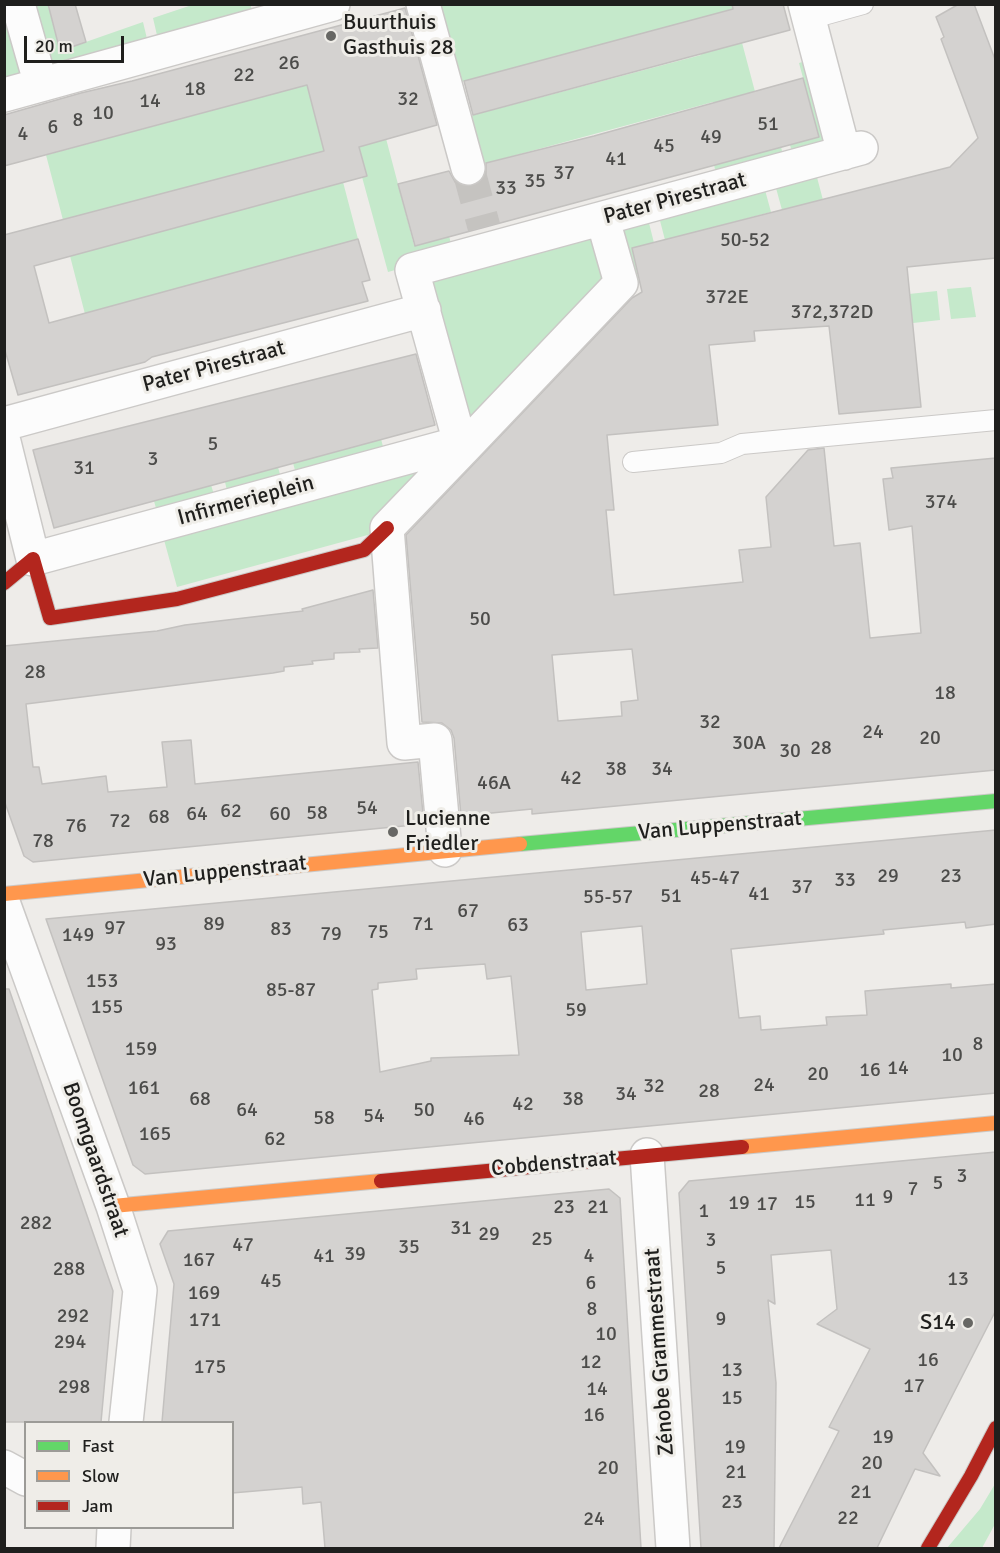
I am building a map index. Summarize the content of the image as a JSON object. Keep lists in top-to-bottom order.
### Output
{
  "streets": {
    "street": [
      "Pater Pirestraat",
      "Infirmerieplein",
      "Van Luppenstraat",
      "Boomgaardstraat",
      "Cobdenstraat",
      "Zénobe Grammestraat"
    ]
  },
  "crossings": [
    ["Pater Pirestraat", "Infirmerieplein"],
    ["Boomgaardstraat", "Cobdenstraat"],
    ["Cobdenstraat", "Zénobe Grammestraat"]
  ],
  "places": ["Buurthuis Gasthuis 28", "Lucienne Friedler", "S14"],
  "house_numbers": [
    "26",
    "22",
    "18",
    "32",
    "14",
    "10",
    "8",
    "51",
    "6",
    "4",
    "49",
    "45",
    "41",
    "37",
    "35",
    "33",
    "50-52",
    "372E",
    "372,372D",
    "5",
    "3",
    "31",
    "374",
    "50",
    "28",
    "18",
    "32",
    "24",
    "20",
    "30A",
    "28",
    "30",
    "38",
    "34",
    "42",
    "46A",
    "54",
    "62",
    "58",
    "64",
    "60",
    "68",
    "72",
    "76",
    "78",
    "29",
    "23",
    "45-47",
    "33",
    "37",
    "41",
    "51",
    "55-57",
    "67",
    "89",
    "71",
    "63",
    "97",
    "83",
    "75",
    "79",
    "149",
    "93",
    "153",
    "85-87",
    "155",
    "59",
    "8",
    "159",
    "10",
    "14",
    "16",
    "20",
    "24",
    "32",
    "161",
    "28",
    "34",
    "68",
    "38",
    "42",
    "64",
    "50",
    "54",
    "58",
    "46",
    "165",
    "62",
    "3",
    "5",
    "7",
    "9",
    "11",
    "15",
    "19",
    "17",
    "23",
    "21",
    "1",
    "282",
    "31",
    "29",
    "25",
    "3",
    "47",
    "35",
    "39",
    "41",
    "4",
    "167",
    "5",
    "288",
    "13",
    "45",
    "6",
    "169",
    "8",
    "292",
    "9",
    "171",
    "10",
    "294",
    "16",
    "12",
    "175",
    "13",
    "17",
    "298",
    "14",
    "15",
    "16",
    "19",
    "19",
    "20",
    "20",
    "21",
    "21",
    "23",
    "22",
    "24"
  ],
  "legend": ["Fast", "Slow", "Jam"],
  "scale_bar": "20 m"
}
